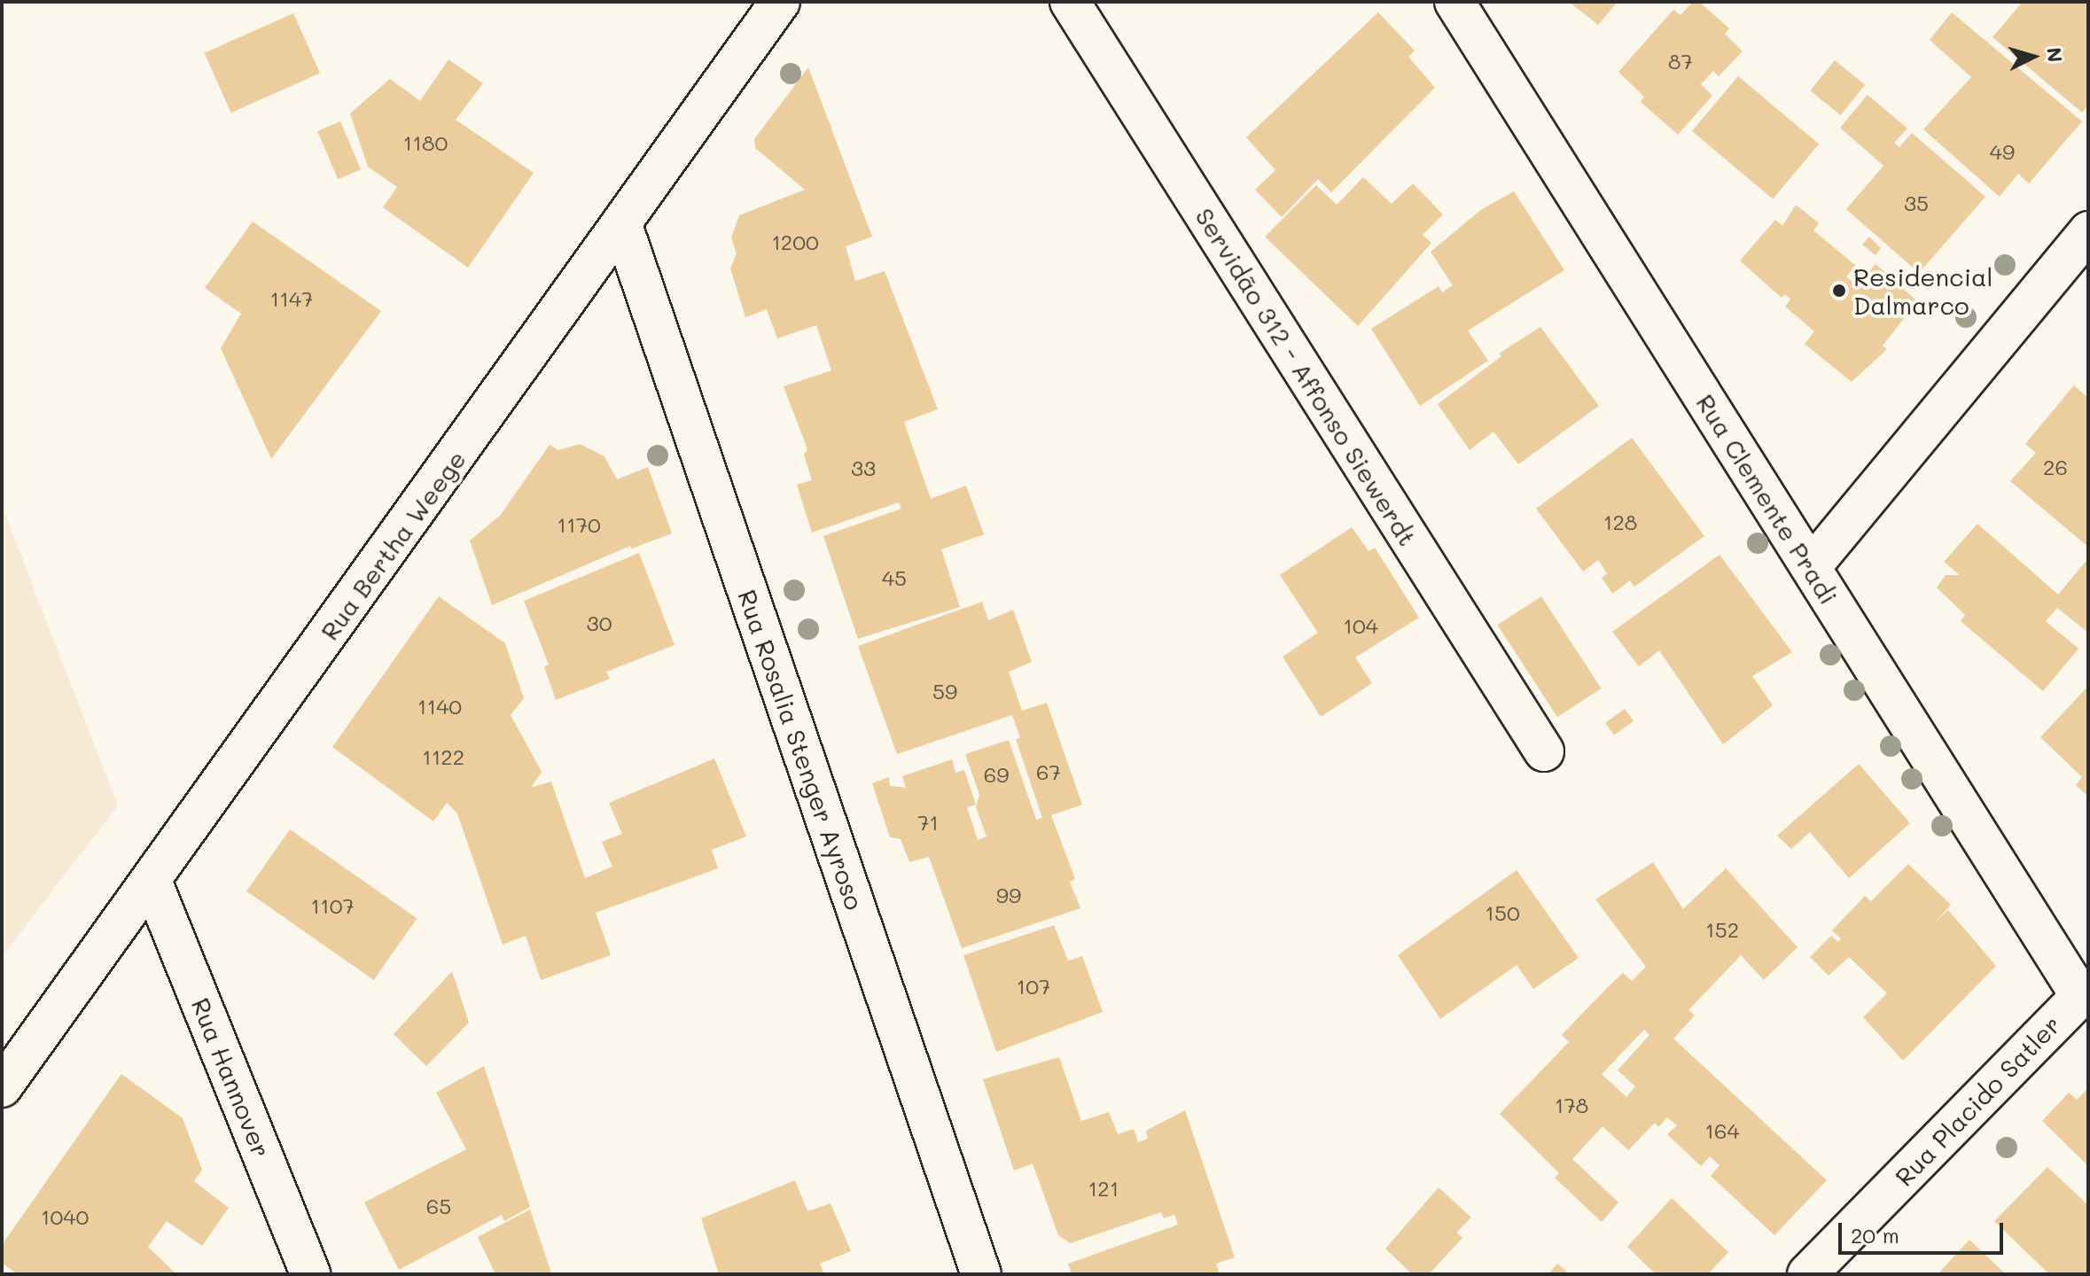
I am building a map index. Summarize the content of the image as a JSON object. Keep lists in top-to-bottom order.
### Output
{
  "streets": {
    "street": [
      "Servidão 312 - Affonso Siewerdt",
      "Rua Clemente Pradi",
      "Rua Bertha Weege",
      "Rua Rosalia Stenger Ayroso",
      "Rua Hannover",
      "Rua Placido Satler"
    ]
  },
  "crossings": [
    ["Rua Clemente Pradi", "Rua Placido Satler"],
    ["Rua Bertha Weege", "Rua Rosalia Stenger Ayroso"],
    ["Rua Bertha Weege", "Rua Hannover"]
  ],
  "places": ["Residencial Dalmarco"],
  "house_numbers": [
    "87",
    "1180",
    "49",
    "35",
    "1200",
    "1147",
    "26",
    "33",
    "128",
    "1170",
    "45",
    "30",
    "104",
    "59",
    "1140",
    "1122",
    "67",
    "69",
    "71",
    "99",
    "1107",
    "150",
    "152",
    "107",
    "178",
    "164",
    "121",
    "65",
    "1040"
  ],
  "scale_bar": "20 m",
  "north": "right"
}
